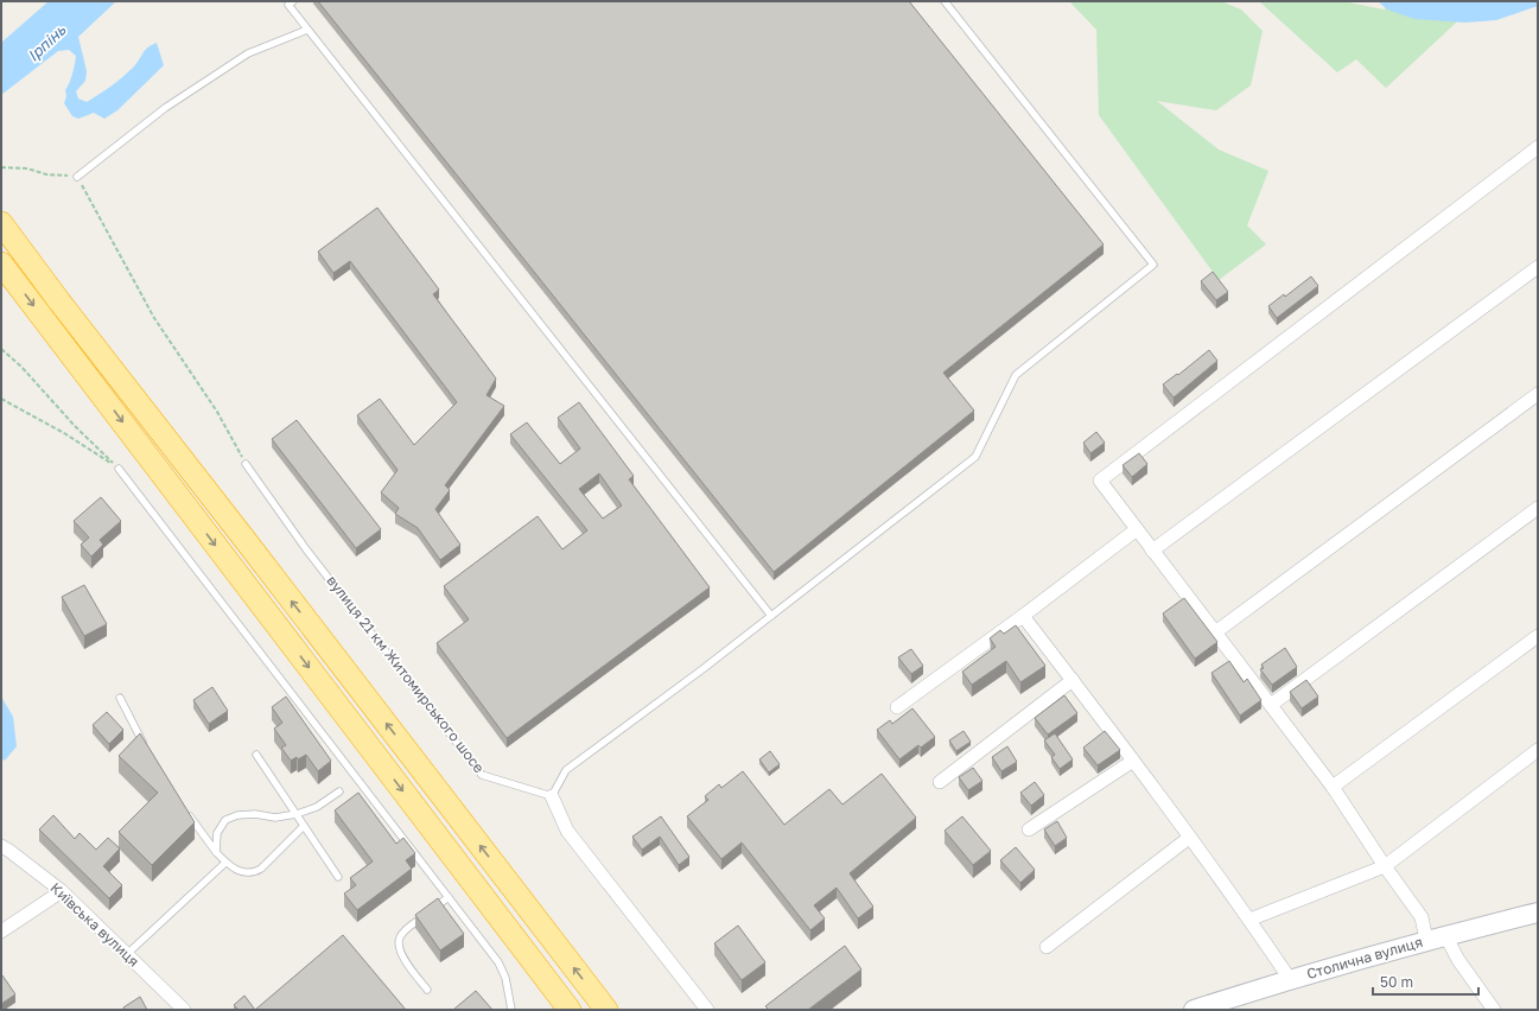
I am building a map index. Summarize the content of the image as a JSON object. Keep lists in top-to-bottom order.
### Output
{
  "streets": {
    "main road": ["Столична вулиця"],
    "street": ["Київська вулиця"],
    "lane": ["вулиця 21 км Житомирського шосе"]
  },
  "water": ["Ірпінь"],
  "scale_bar": "50 m"
}
